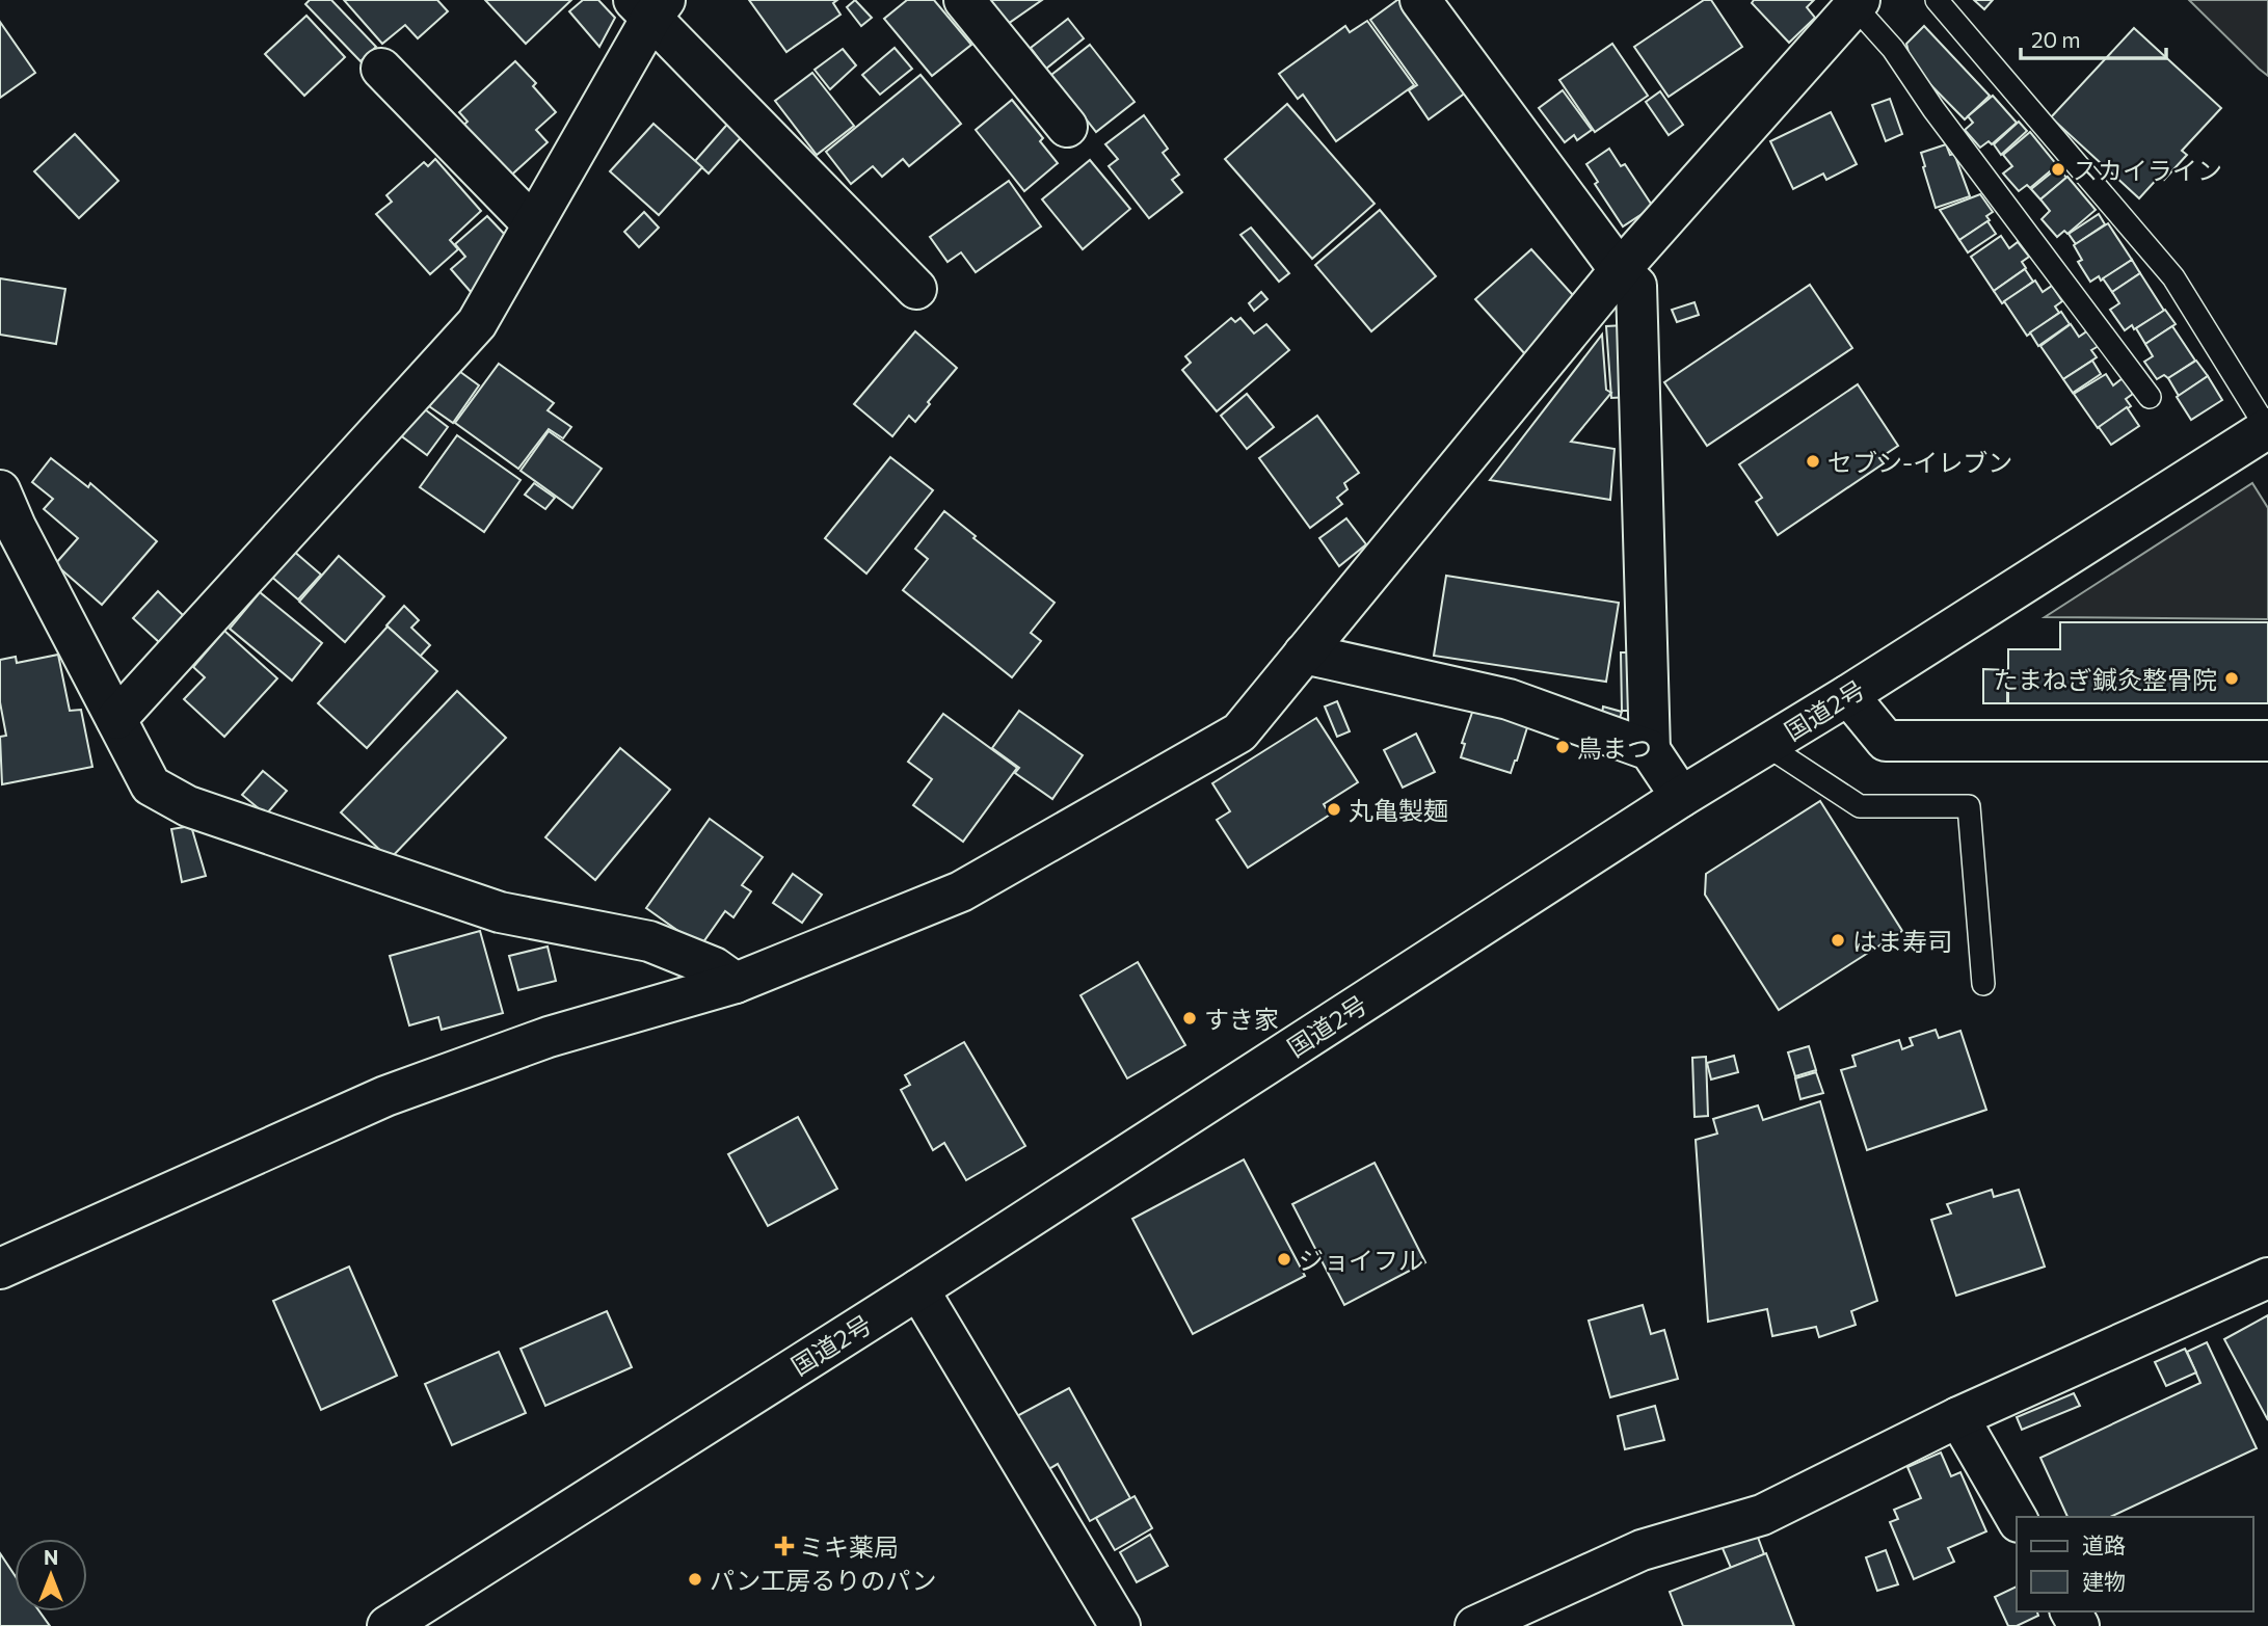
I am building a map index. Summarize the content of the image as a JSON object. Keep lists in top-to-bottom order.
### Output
{
  "streets": {
    "main road": ["国道2号"]
  },
  "places": {
    "other": [
      "スカイライン",
      "セブン-イレブン",
      "たまねぎ鍼灸整骨院",
      "鳥まつ",
      "丸亀製麺",
      "はま寿司",
      "すき家",
      "ジョイフル",
      "パン工房るりのパン"
    ],
    "health": ["ミキ薬局"]
  },
  "legend": ["道路", "建物"],
  "scale_bar": "20 m",
  "north": "top"
}
